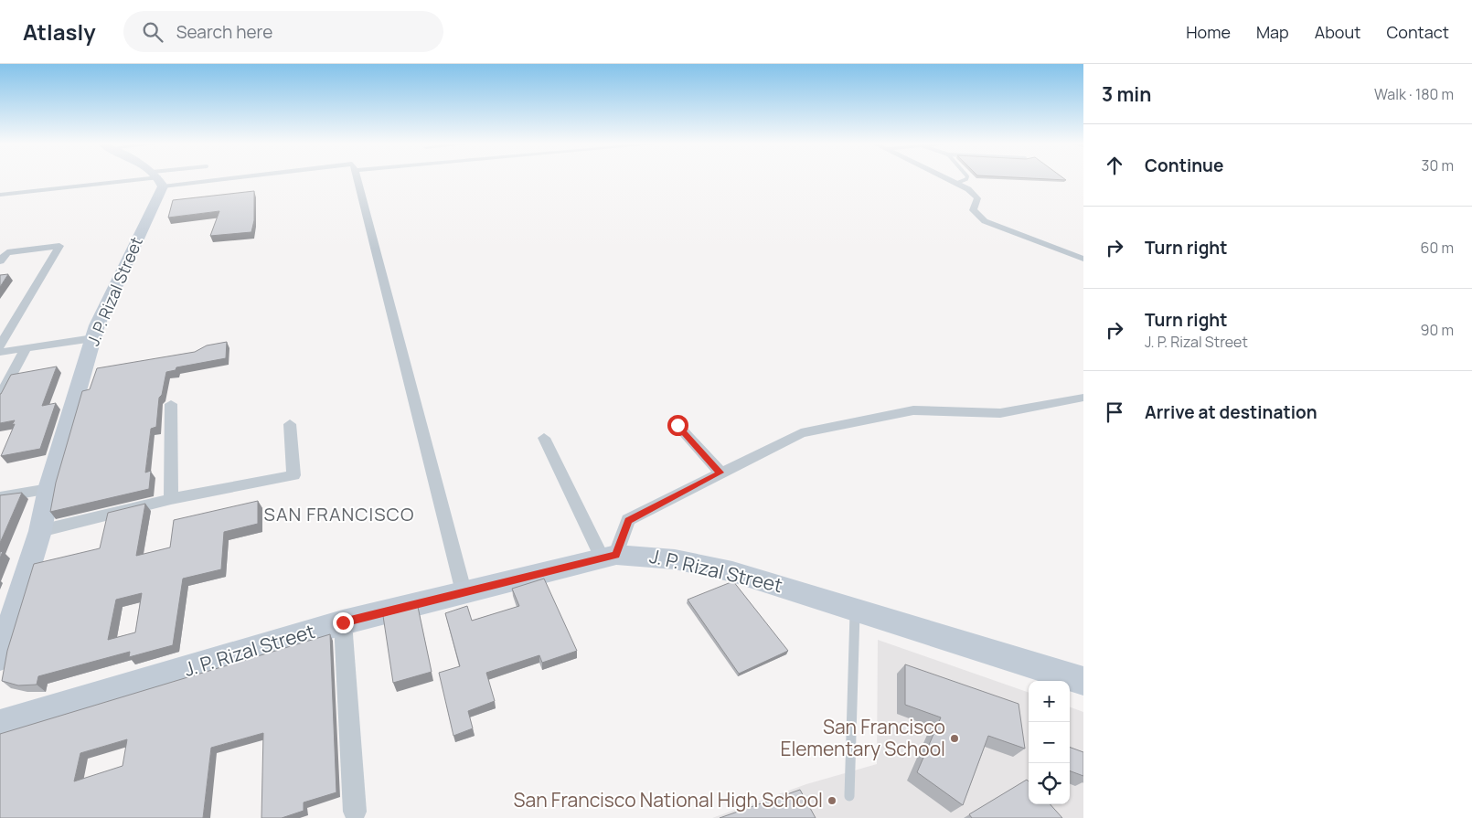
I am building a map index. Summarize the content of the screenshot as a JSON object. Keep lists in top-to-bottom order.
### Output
{
  "streets": {
    "main road": ["J. P. Rizal Street"]
  },
  "districts": ["SAN FRANCISCO"],
  "places": ["San Francisco Elementary School", "San Francisco National High School"],
  "page": {
    "header": "Atlasly",
    "search": "Search here",
    "nav": [
      "Home",
      "Map",
      "About",
      "Contact"
    ],
    "heading": ["3 min", "Walk · 180 m"],
    "list": [
      ["Continue", "30 m"],
      ["Turn right", "60 m"],
      ["Turn right", "J. P. Rizal Street", "90 m"],
      "Arrive at destination"
    ],
    "map_buttons": ["+", "−"]
  }
}
